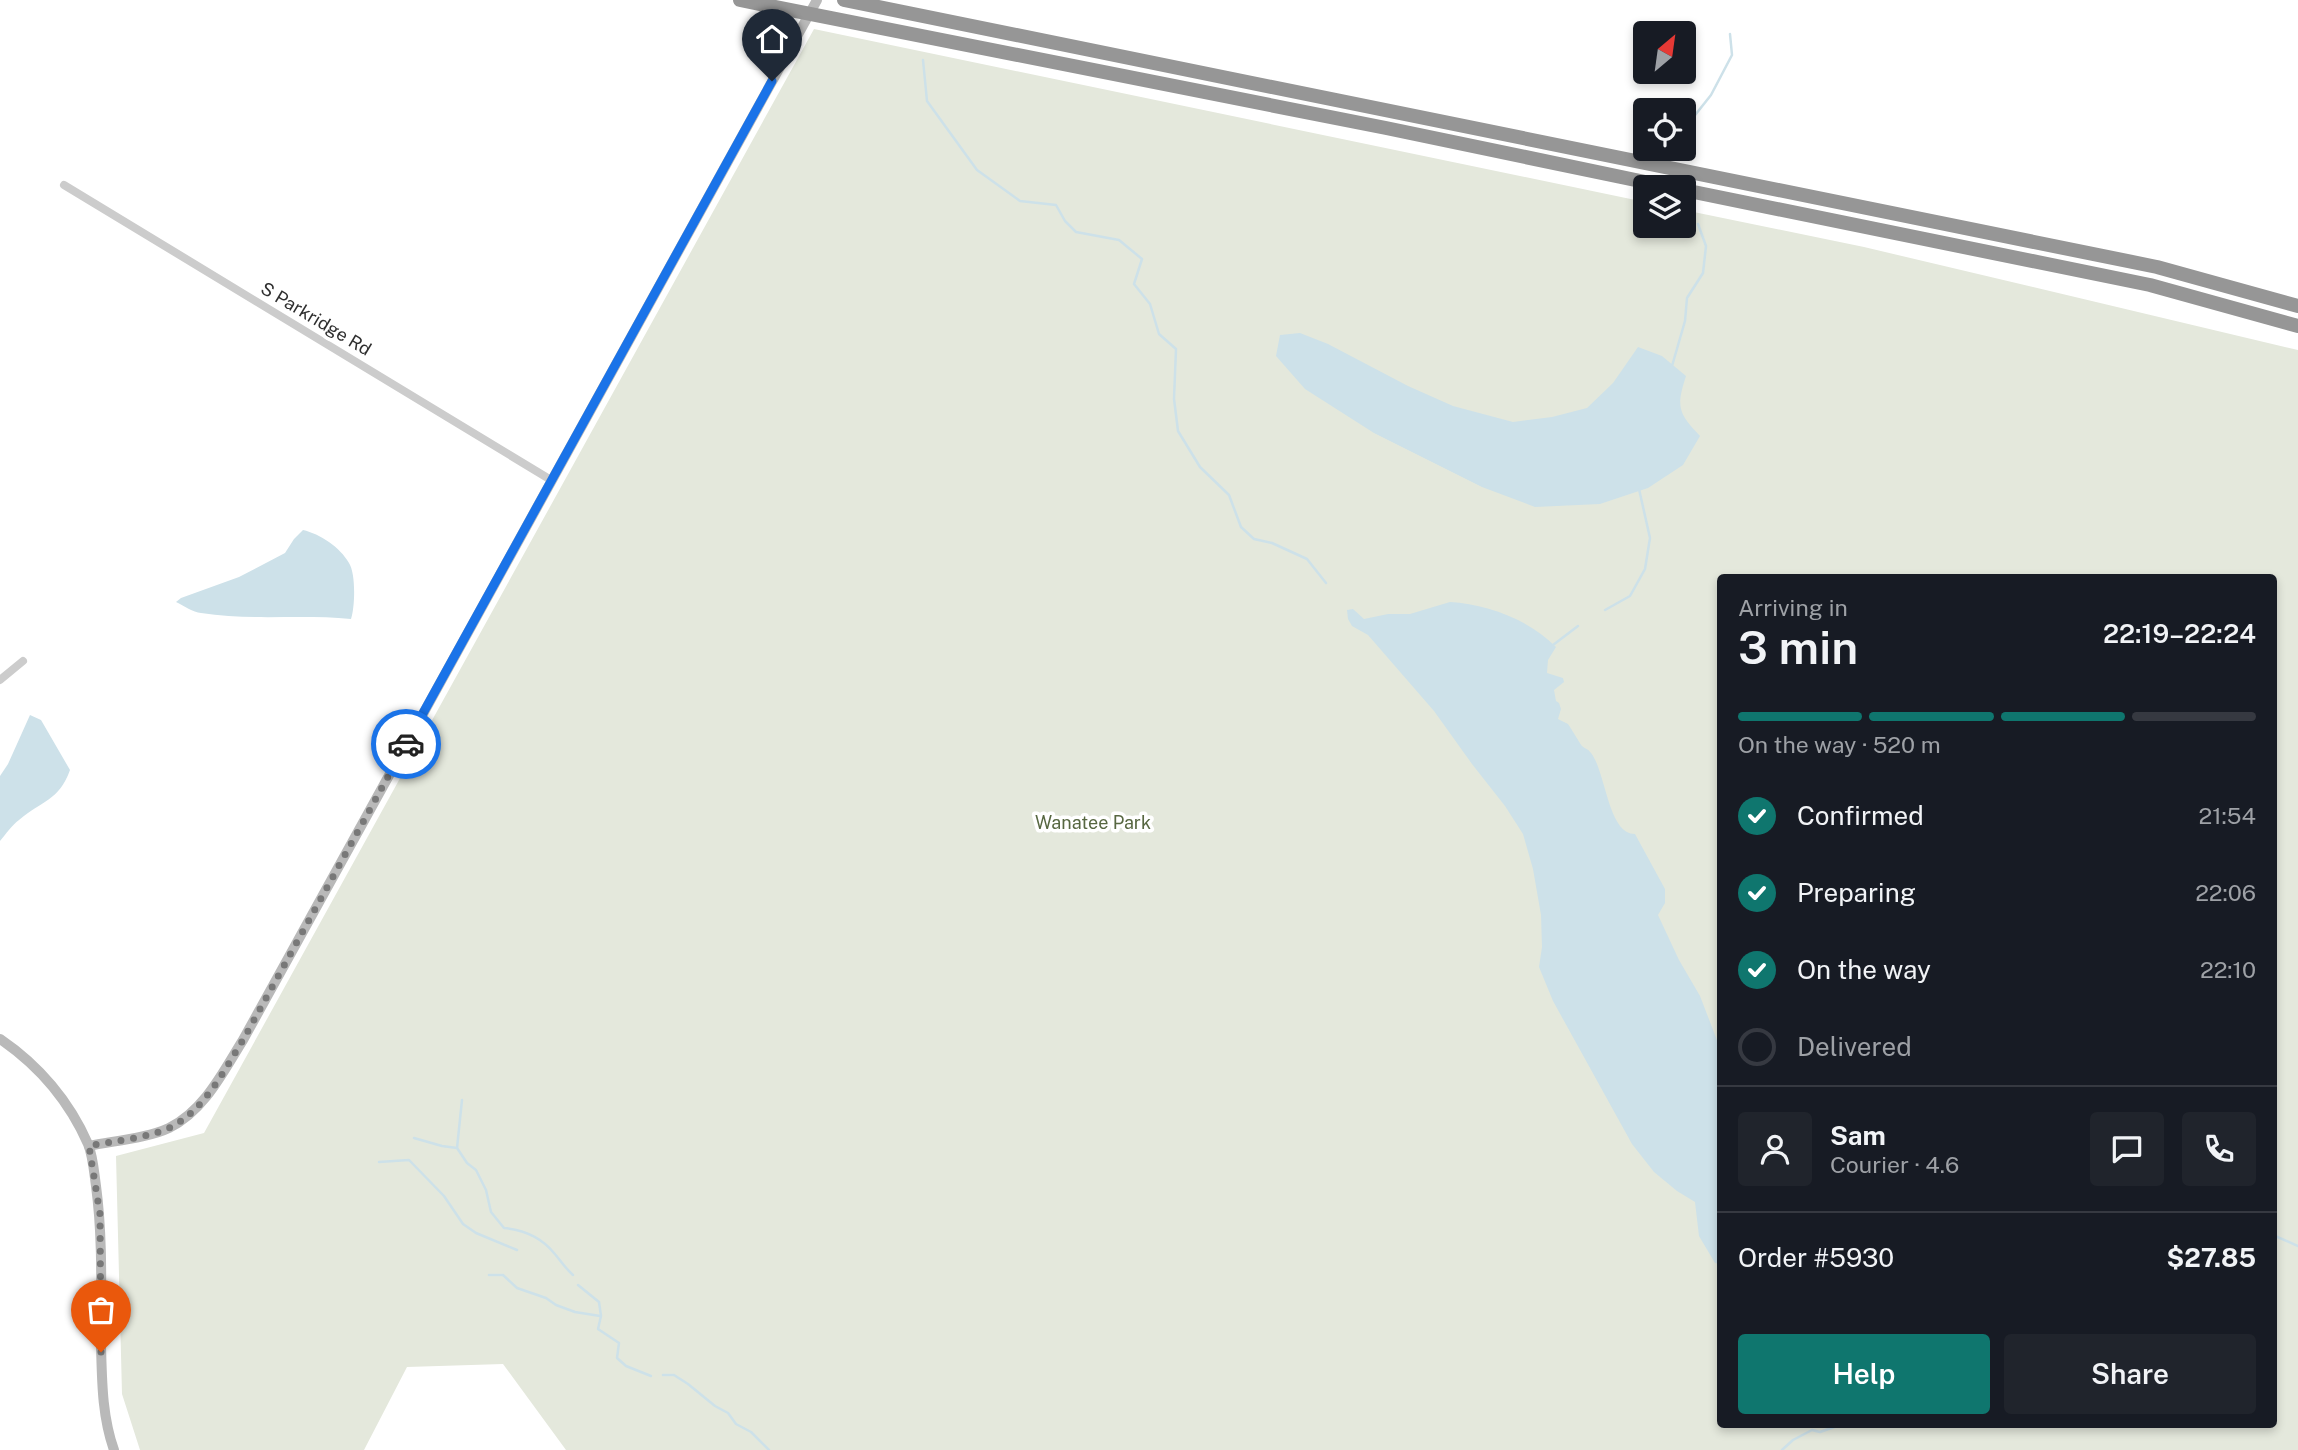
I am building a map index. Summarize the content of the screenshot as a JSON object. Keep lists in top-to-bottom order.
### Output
{
  "streets": {
    "street": ["S Parkridge Rd"]
  },
  "parks": ["Wanatee Park"],
  "north": "top right",
  "page": {
    "heading": ["3 min", "Arriving in", "22:19–22:24"],
    "panel": [
      "Sam",
      "Courier · 4.6",
      "Order #5930",
      "$27.85"
    ],
    "bar": "On the way · 520 m",
    "list": [
      ["Confirmed", "21:54"],
      ["Preparing", "22:06"],
      ["On the way", "22:10"],
      "Delivered"
    ],
    "buttons": ["Help", "Share"]
  }
}
